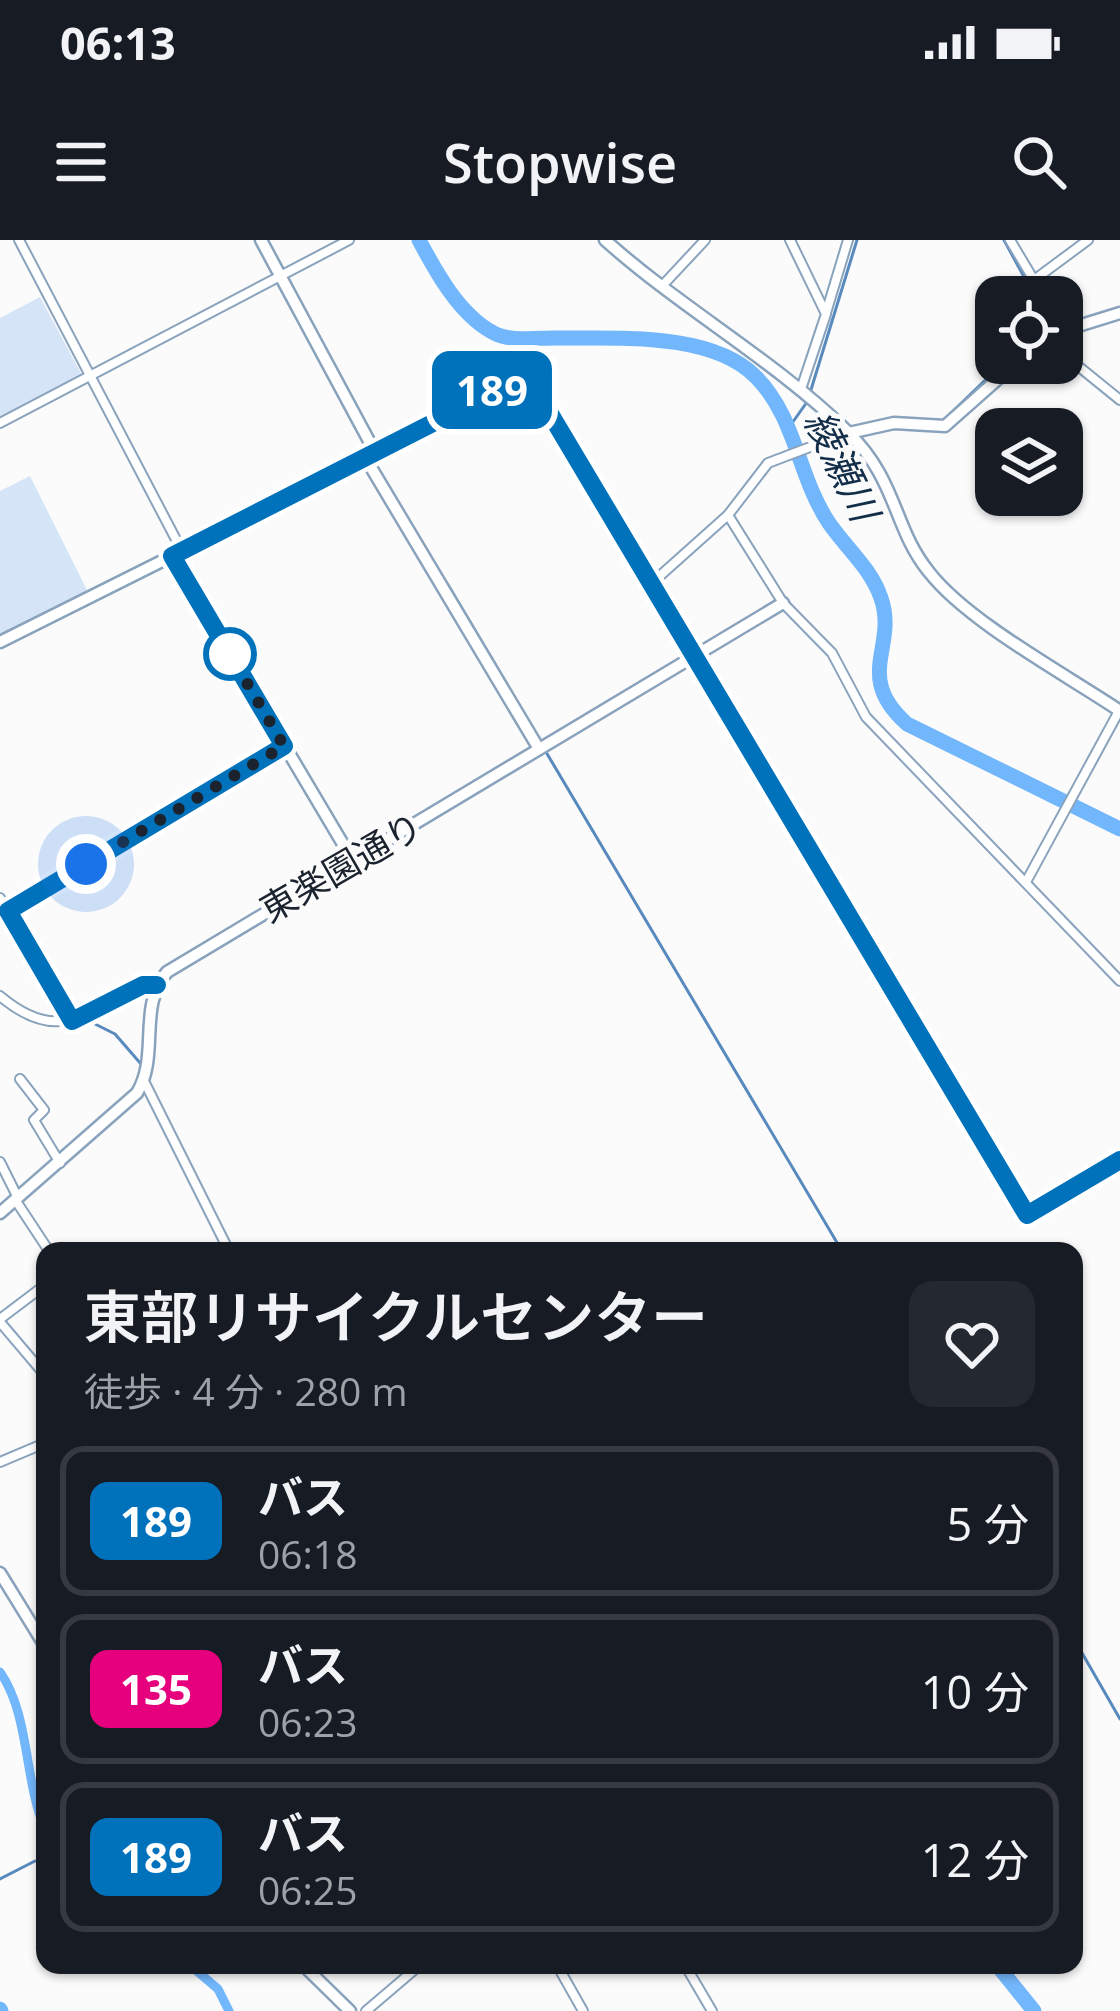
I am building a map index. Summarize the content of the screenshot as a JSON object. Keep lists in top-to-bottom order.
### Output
{
  "streets": {
    "street": ["東楽園通り"]
  },
  "water": ["綾瀬川"],
  "lines": ["bus line 189"],
  "page": {
    "status": "06:13",
    "header": "Stopwise",
    "on_map": "189",
    "heading": ["東部リサイクルセンター", "徒歩 · 4 分 · 280 m"],
    "list": [
      {
        "mark": "189",
        "name": "バス",
        "note": "06:18",
        "value": "5 分"
      },
      {
        "mark": "135",
        "name": "バス",
        "note": "06:23",
        "value": "10 分"
      },
      {
        "mark": "189",
        "name": "バス",
        "note": "06:25",
        "value": "12 分"
      }
    ]
  }
}
